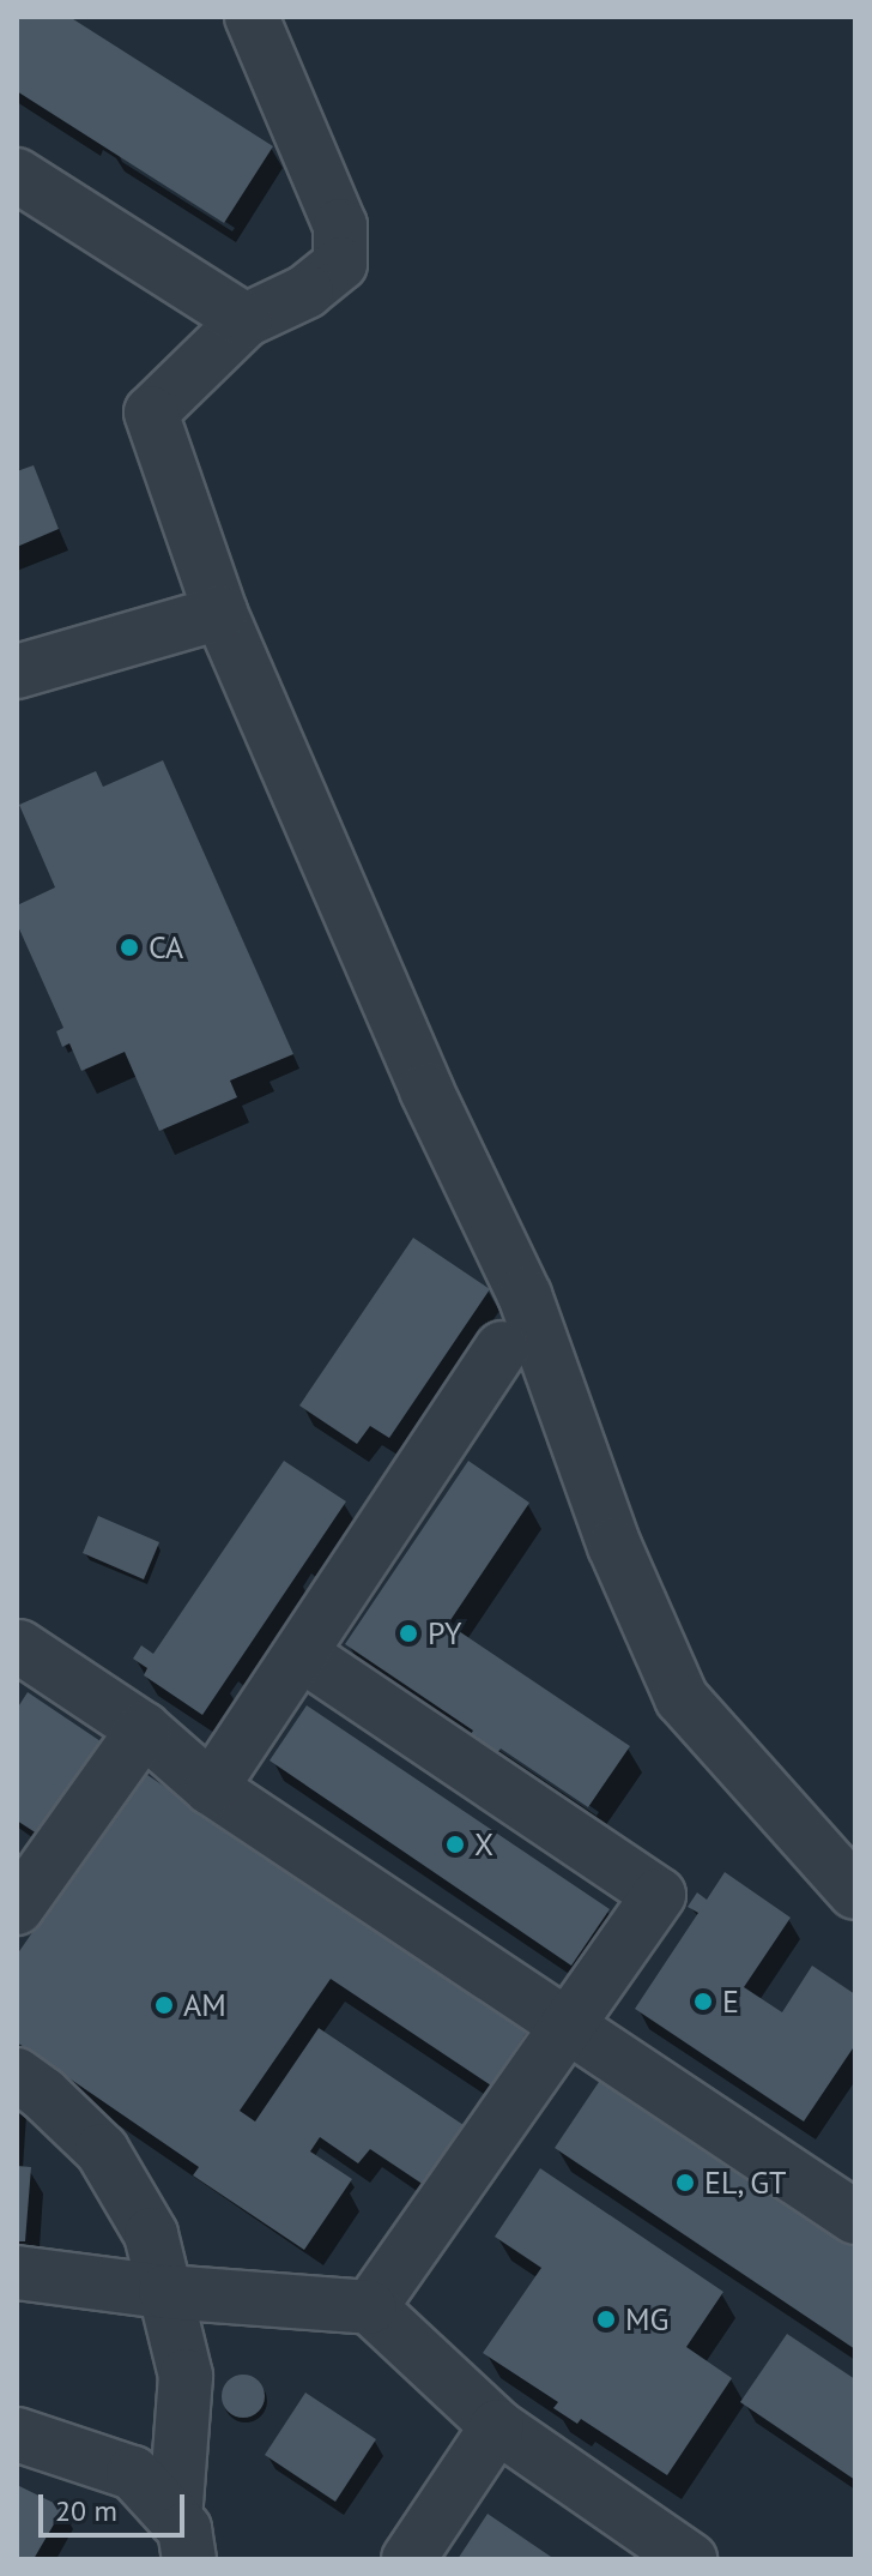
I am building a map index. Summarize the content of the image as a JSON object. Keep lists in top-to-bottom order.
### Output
{
  "places": [
    "CA",
    "PY",
    "X",
    "E",
    "AM",
    "EL, GT",
    "MG"
  ],
  "scale_bar": "20 m"
}
